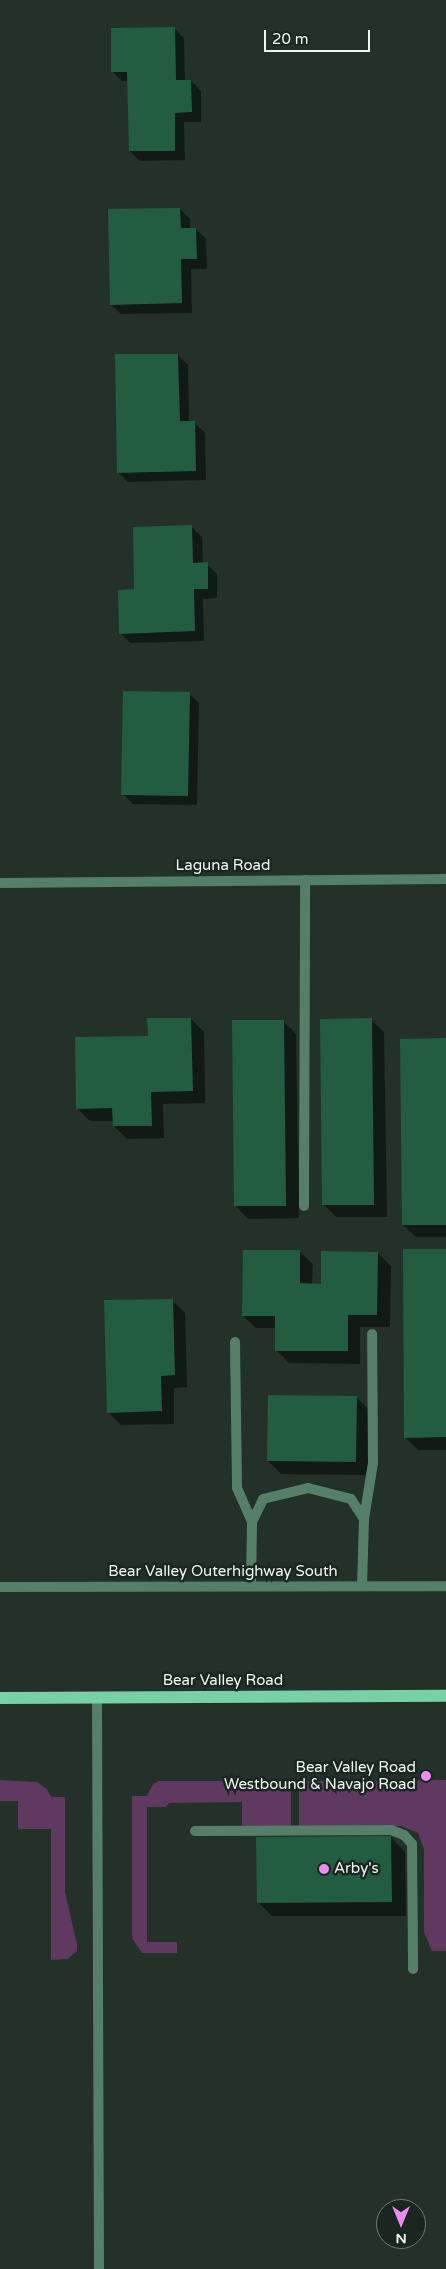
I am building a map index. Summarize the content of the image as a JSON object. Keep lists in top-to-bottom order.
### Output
{
  "streets": {
    "main road": ["Bear Valley Road"],
    "street": ["Laguna Road", "Bear Valley Outerhighway South"]
  },
  "places": ["Bear Valley Road Westbound & Navajo Road", "Arby's"],
  "scale_bar": "20 m",
  "north": "bottom"
}
